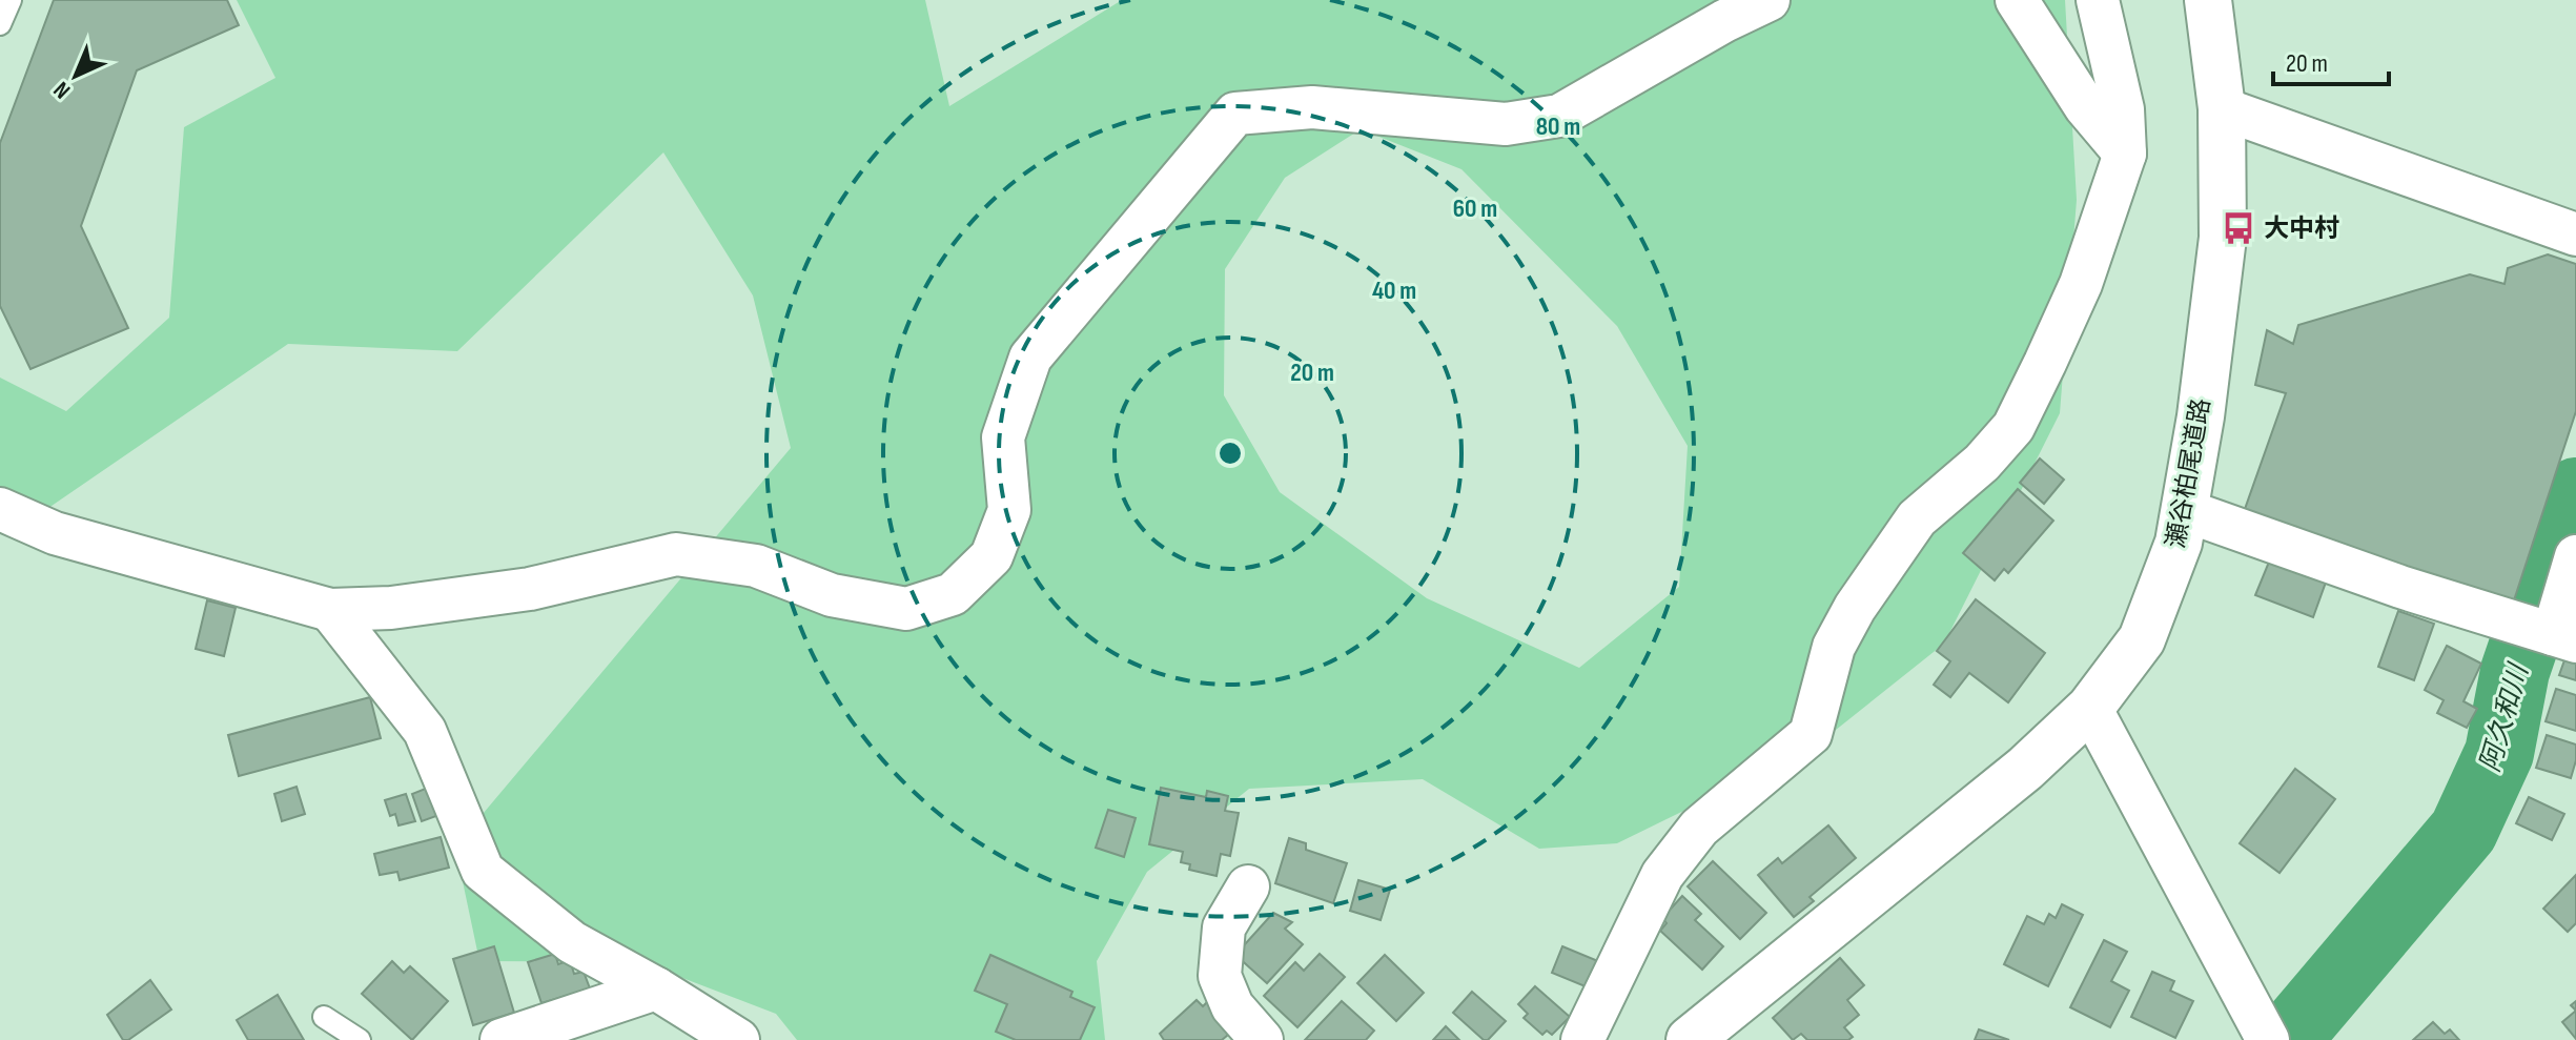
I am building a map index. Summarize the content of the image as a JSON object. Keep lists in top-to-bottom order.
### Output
{
  "streets": {
    "main road": ["瀬谷柏尾道路"]
  },
  "water": ["阿久和川"],
  "places": {
    "bus stop": ["大中村"]
  },
  "scale_bar": "20 m",
  "north": "bottom left",
  "rings": [
    "80 m",
    "60 m",
    "40 m",
    "20 m"
  ]
}
